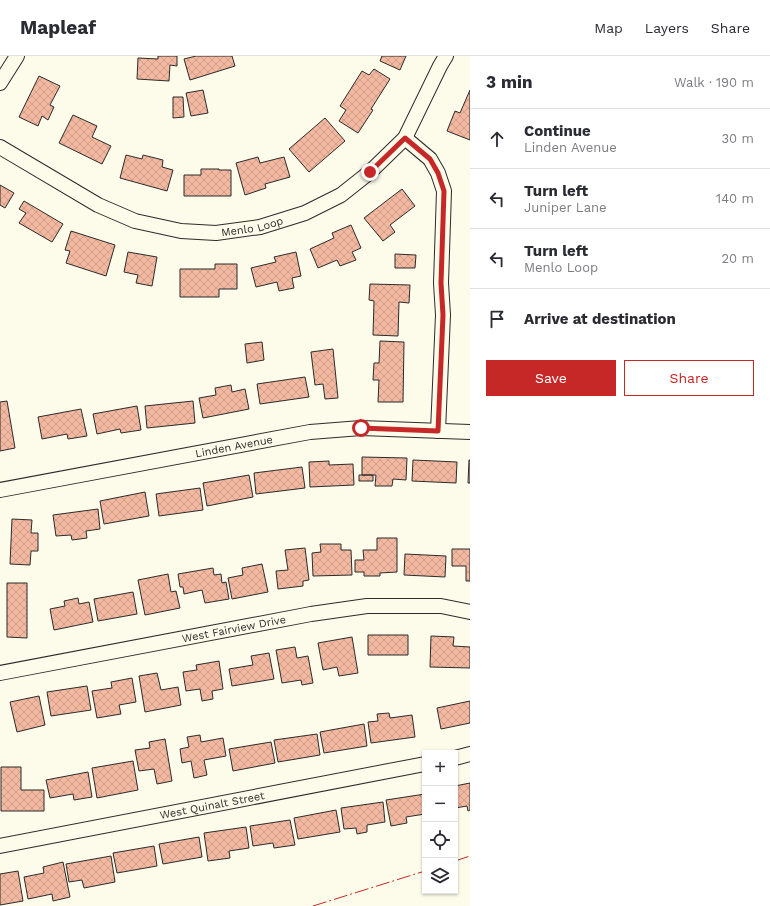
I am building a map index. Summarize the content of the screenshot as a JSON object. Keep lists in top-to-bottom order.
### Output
{
  "streets": {
    "street": [
      "Menlo Loop",
      "Linden Avenue",
      "West Fairview Drive",
      "West Quinalt Street"
    ]
  },
  "page": {
    "header": "Mapleaf",
    "nav": ["Map", "Layers", "Share"],
    "heading": ["3 min", "Walk · 190 m"],
    "list": [
      ["Continue", "Linden Avenue", "30 m"],
      ["Turn left", "Juniper Lane", "140 m"],
      ["Turn left", "Menlo Loop", "20 m"],
      "Arrive at destination"
    ],
    "buttons": ["Save", "Share"],
    "map_buttons": ["+", "−"]
  }
}
